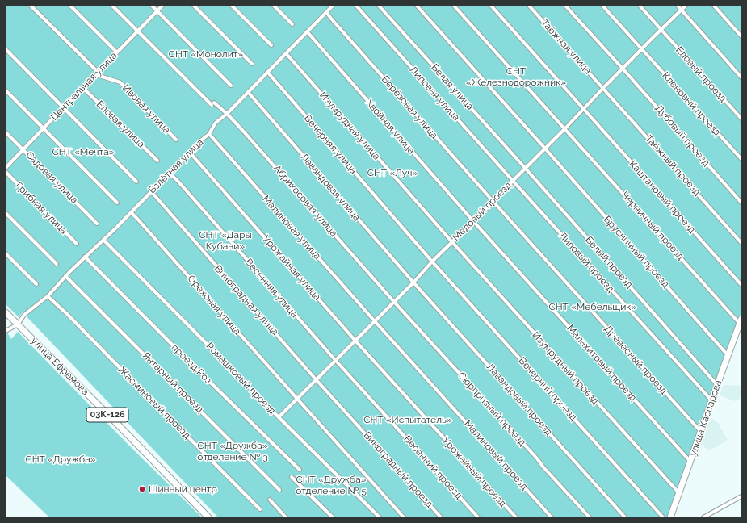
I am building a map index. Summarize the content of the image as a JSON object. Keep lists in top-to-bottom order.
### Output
{
  "streets": {
    "main road": ["улица Ефремова", "03К-126", "улица Каспарова"],
    "street": [
      "Таёжная улица",
      "Еловый проезд",
      "Центральная улица",
      "Белая улица",
      "Липовая улица",
      "Кленовый проезд",
      "Берёзовая улица",
      "Ивовая улица",
      "Еловая улица",
      "Изумрудная улица",
      "Хвойная улица",
      "Дубовый проезд",
      "Вечерняя улица",
      "Таёжный проезд",
      "Взлётная улица",
      "Садовая улица",
      "Лавандовая улица",
      "Каштановый проезд",
      "Абрикосовая улица",
      "Грибная улица",
      "Медовый проезд",
      "Черничный проезд",
      "Малиновая улица",
      "Брусничный проезд",
      "Липовый проезд",
      "Белый проезд",
      "Урожайная улица",
      "Весенняя улица",
      "Виноградная улица",
      "Ореховая улица",
      "Древесный проезд",
      "Малахитовый проезд",
      "проезд Роз",
      "Изумрудный проезд",
      "Ромашковый проезд",
      "Янтарный проезд",
      "Вечерний проезд",
      "Лавандовый проезд",
      "Жасминовый проезд",
      "Сюрпризный проезд",
      "Малиновый проезд",
      "Весенний проезд",
      "Виноградный проезд",
      "Урожайный проезд"
    ]
  },
  "crossings": [
    ["Таёжная улица", "Таёжный проезд"],
    ["Таёжная улица", "Медовый проезд"],
    ["Еловый проезд", "Медовый проезд"],
    ["Центральная улица", "Ивовая улица"],
    ["Центральная улица", "Еловая улица"],
    ["Центральная улица", "Садовая улица"],
    ["Центральная улица", "Абрикосовая улица"],
    ["Белая улица", "Медовый проезд"],
    ["Белая улица", "Белый проезд"],
    ["Липовая улица", "Медовый проезд"],
    ["Липовая улица", "Липовый проезд"],
    ["Кленовый проезд", "Медовый проезд"],
    ["Берёзовая улица", "Взлётная улица"],
    ["Берёзовая улица", "Медовый проезд"],
    ["Берёзовая улица", "Древесный проезд"],
    ["Изумрудная улица", "Взлётная улица"],
    ["Изумрудная улица", "Медовый проезд"],
    ["Изумрудная улица", "Изумрудный проезд"],
    ["Хвойная улица", "Взлётная улица"],
    ["Хвойная улица", "Медовый проезд"],
    ["Хвойная улица", "Малахитовый проезд"],
    ["Дубовый проезд", "Медовый проезд"],
    ["Вечерняя улица", "Взлётная улица"],
    ["Вечерняя улица", "Медовый проезд"],
    ["Вечерняя улица", "Вечерний проезд"],
    ["Таёжный проезд", "Медовый проезд"],
    ["Взлётная улица", "Лавандовая улица"],
    ["Взлётная улица", "Абрикосовая улица"],
    ["Взлётная улица", "Малиновая улица"],
    ["Взлётная улица", "Урожайная улица"],
    ["Взлётная улица", "Весенняя улица"],
    ["Взлётная улица", "Виноградная улица"],
    ["Взлётная улица", "Ореховая улица"],
    ["Взлётная улица", "проезд Роз"],
    ["Взлётная улица", "улица Ефремова"],
    ["Взлётная улица", "Ромашковый проезд"],
    ["Взлётная улица", "Янтарный проезд"],
    ["Взлётная улица", "Жасминовый проезд"],
    ["Лавандовая улица", "Медовый проезд"],
    ["Лавандовая улица", "Лавандовый проезд"],
    ["Каштановый проезд", "Медовый проезд"],
    ["Абрикосовая улица", "Медовый проезд"],
    ["Абрикосовая улица", "Сюрпризный проезд"],
    ["Медовый проезд", "Черничный проезд"],
    ["Медовый проезд", "Малиновая улица"],
    ["Медовый проезд", "Брусничный проезд"],
    ["Медовый проезд", "Липовый проезд"],
    ["Медовый проезд", "Белый проезд"],
    ["Медовый проезд", "Урожайная улица"],
    ["Медовый проезд", "Весенняя улица"],
    ["Медовый проезд", "Виноградная улица"],
    ["Медовый проезд", "Ореховая улица"],
    ["Медовый проезд", "Древесный проезд"],
    ["Медовый проезд", "Малахитовый проезд"],
    ["Медовый проезд", "Изумрудный проезд"],
    ["Медовый проезд", "Ромашковый проезд"],
    ["Медовый проезд", "Вечерний проезд"],
    ["Медовый проезд", "Лавандовый проезд"],
    ["Медовый проезд", "Сюрпризный проезд"],
    ["Медовый проезд", "Малиновый проезд"],
    ["Медовый проезд", "Весенний проезд"],
    ["Медовый проезд", "Виноградный проезд"],
    ["Медовый проезд", "Урожайный проезд"],
    ["Черничный проезд", "улица Каспарова"],
    ["Малиновая улица", "Малиновый проезд"],
    ["Брусничный проезд", "улица Каспарова"],
    ["Липовый проезд", "улица Каспарова"],
    ["Белый проезд", "улица Каспарова"],
    ["Урожайная улица", "Урожайный проезд"],
    ["Весенняя улица", "Весенний проезд"],
    ["Виноградная улица", "Виноградный проезд"],
    ["Древесный проезд", "улица Каспарова"],
    ["Малахитовый проезд", "улица Каспарова"],
    ["Изумрудный проезд", "улица Каспарова"]
  ],
  "parks": [
    "СНТ «Монолит»",
    "СНТ «Железнодорожник»",
    "СНТ «Мечта»",
    "СНТ «Луч»",
    "СНТ «Дары Кубани»",
    "СНТ «Мебельщик»",
    "СНТ «Испытатель»",
    "СНТ «Дружба» отделение № 3",
    "СНТ «Дружба»",
    "СНТ «Дружба» отделение № 5"
  ],
  "places": ["Шинный центр"]
}
